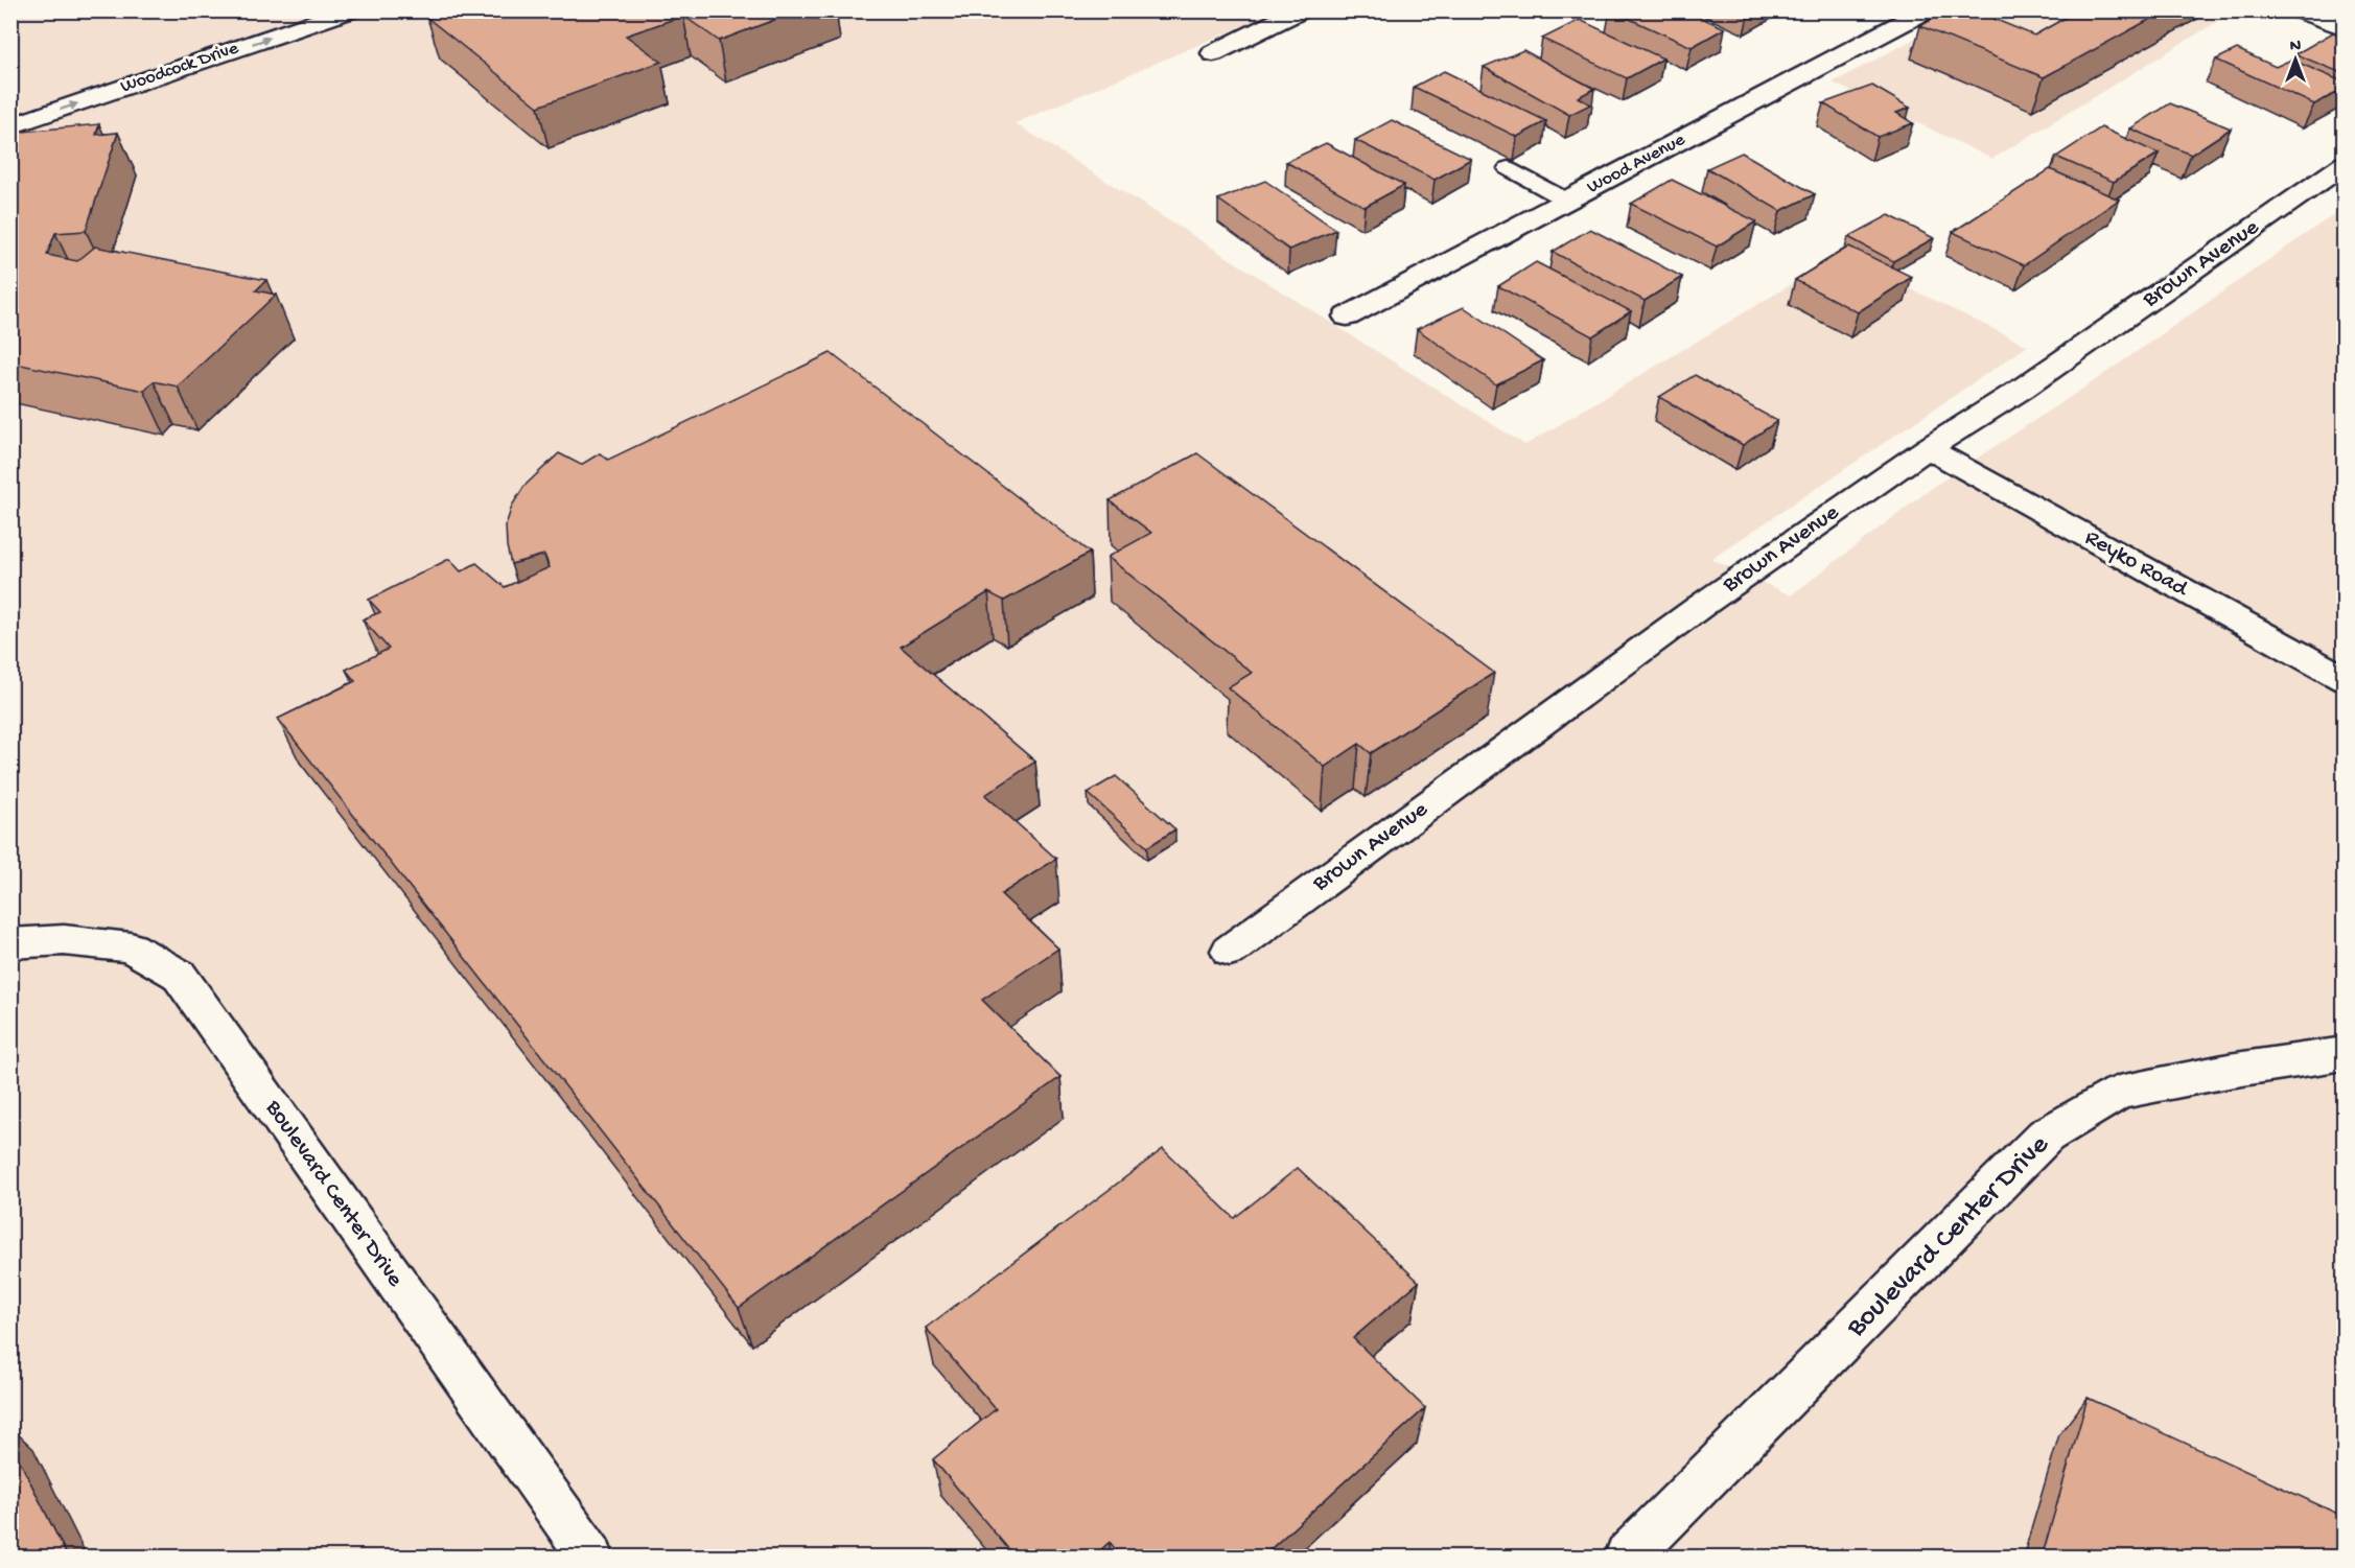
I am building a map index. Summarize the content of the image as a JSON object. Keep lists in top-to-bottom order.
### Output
{
  "streets": {
    "street": [
      "Woodcock Drive",
      "Wood Avenue",
      "Brown Avenue",
      "Reyko Road",
      "Boulevard Center Drive"
    ]
  },
  "crossings": [
    ["Brown Avenue", "Reyko Road"]
  ],
  "one_way": ["Woodcock Drive"],
  "north": "top"
}
